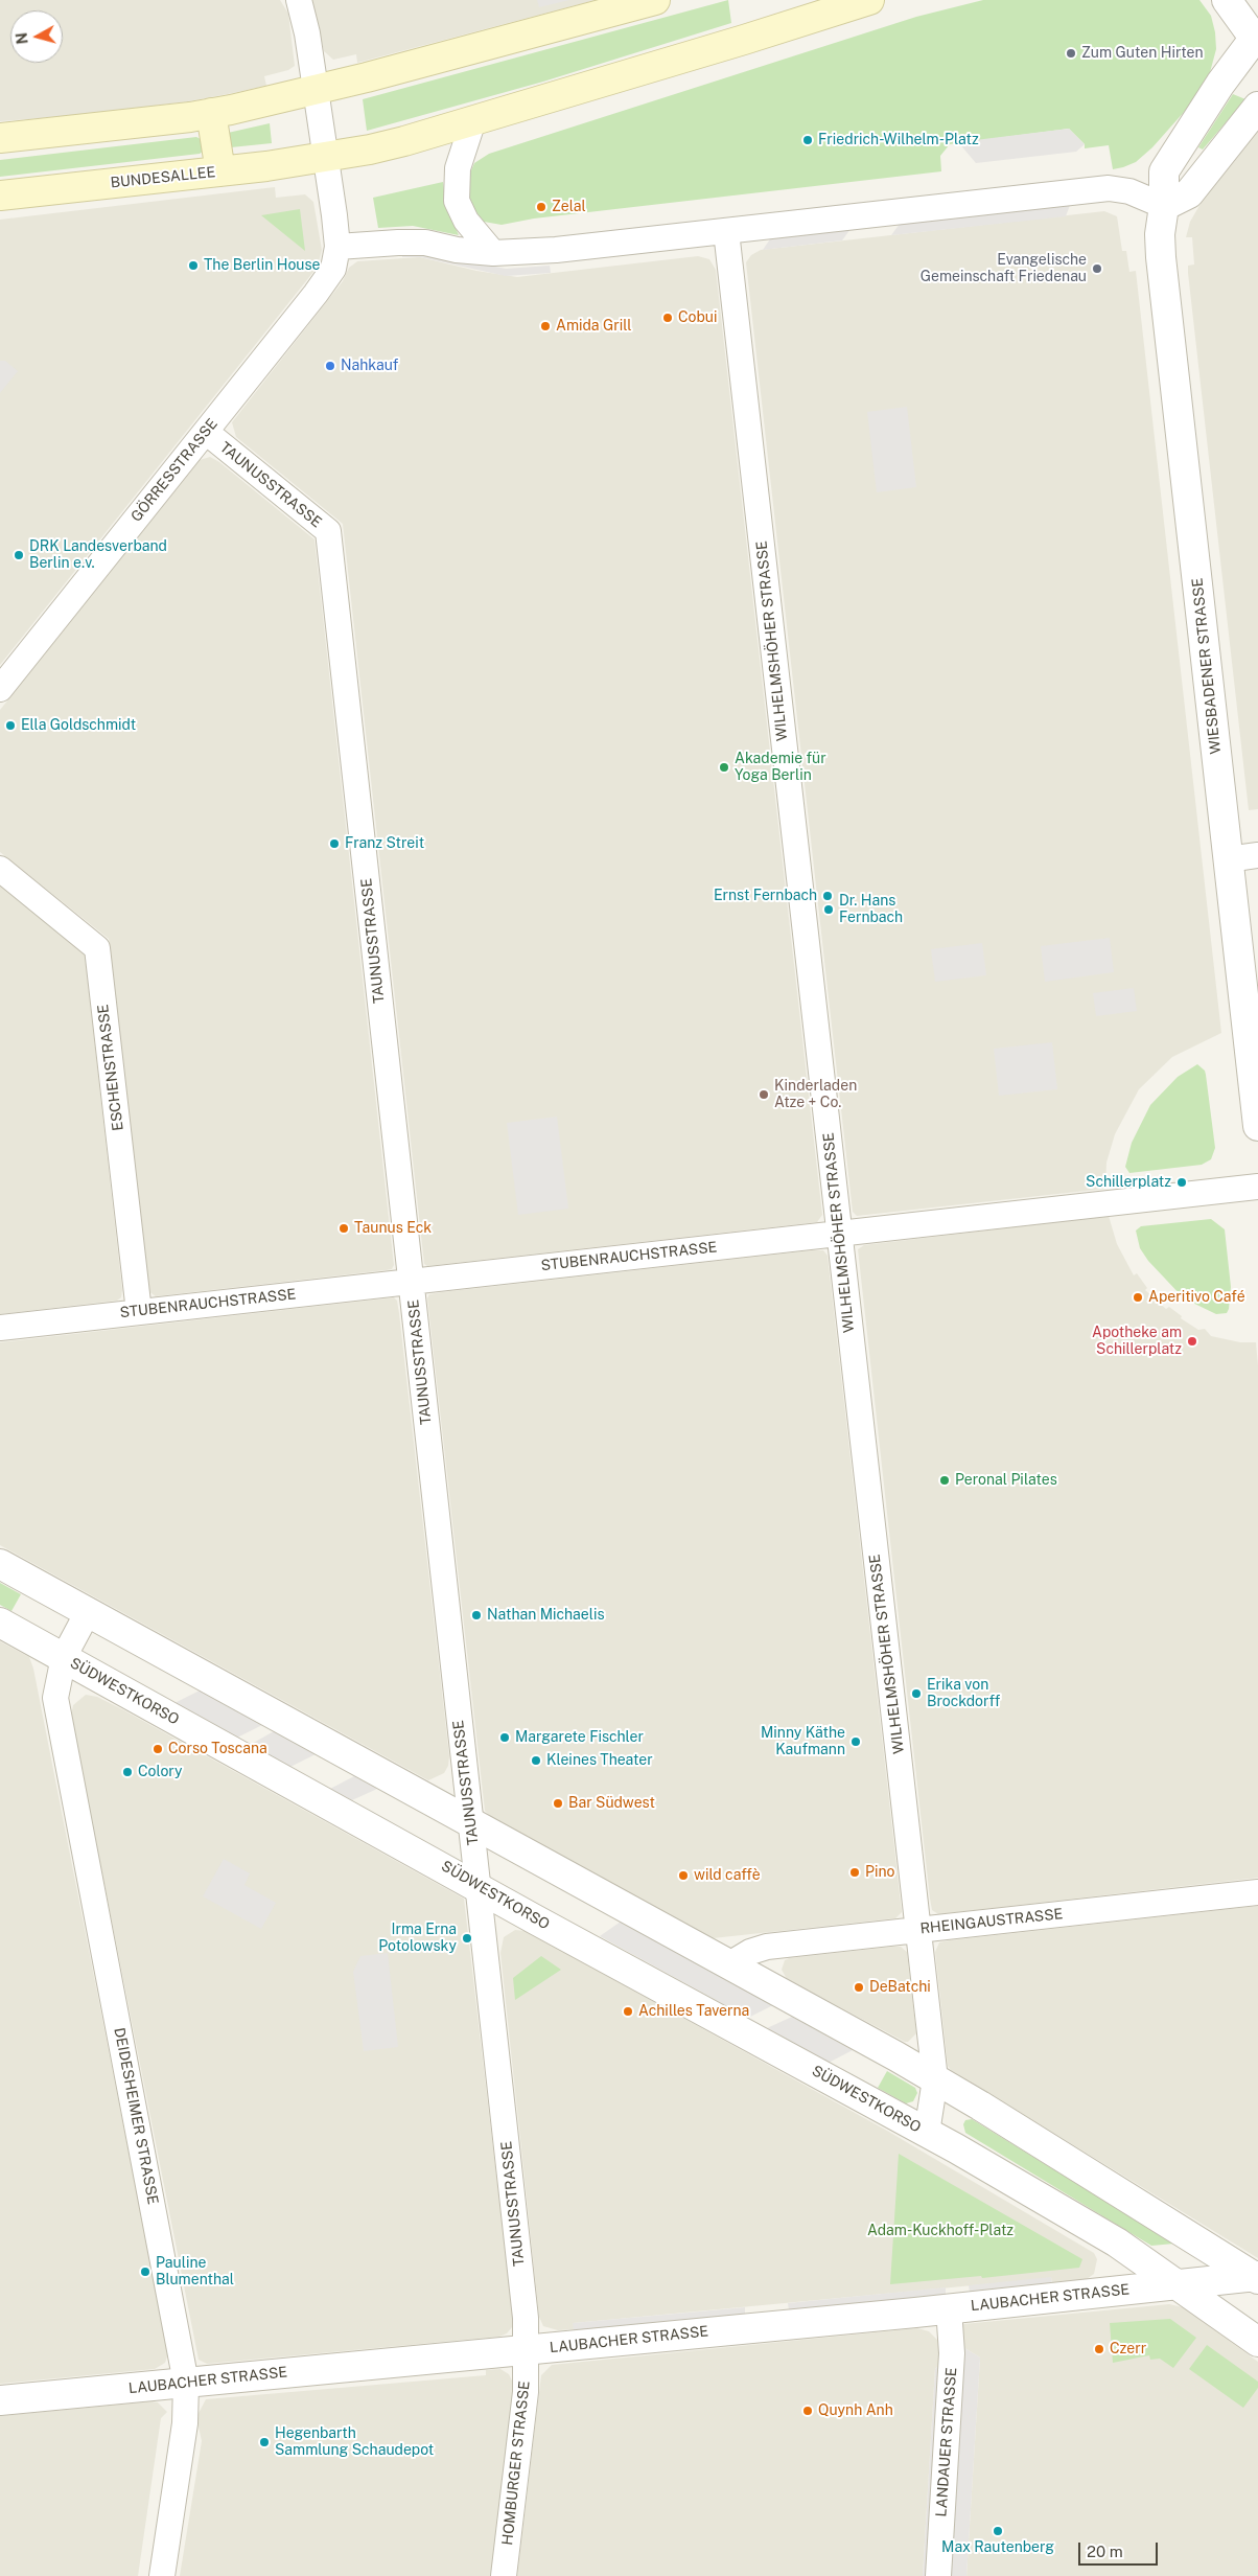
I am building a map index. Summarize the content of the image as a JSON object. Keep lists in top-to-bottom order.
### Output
{
  "streets": {
    "main road": ["BUNDESALLEE"],
    "street": [
      "GÖRRESSTRASSE",
      "TAUNUSSTRASSE",
      "WILHELMSHÖHER STRASSE",
      "WIESBADENER STRASSE",
      "ESCHENSTRASSE",
      "STUBENRAUCHSTRASSE",
      "SÜDWESTKORSO",
      "RHEINGAUSTRASSE",
      "DEIDESHEIMER STRASSE",
      "LAUBACHER STRASSE",
      "LANDAUER STRASSE",
      "HOMBURGER STRASSE"
    ]
  },
  "crossings": [
    ["GÖRRESSTRASSE", "TAUNUSSTRASSE"],
    ["TAUNUSSTRASSE", "STUBENRAUCHSTRASSE"],
    ["TAUNUSSTRASSE", "SÜDWESTKORSO"],
    ["TAUNUSSTRASSE", "LAUBACHER STRASSE"],
    ["TAUNUSSTRASSE", "HOMBURGER STRASSE"],
    ["WILHELMSHÖHER STRASSE", "STUBENRAUCHSTRASSE"],
    ["WILHELMSHÖHER STRASSE", "SÜDWESTKORSO"],
    ["WILHELMSHÖHER STRASSE", "RHEINGAUSTRASSE"],
    ["ESCHENSTRASSE", "STUBENRAUCHSTRASSE"],
    ["SÜDWESTKORSO", "DEIDESHEIMER STRASSE"],
    ["SÜDWESTKORSO", "LAUBACHER STRASSE"],
    ["DEIDESHEIMER STRASSE", "LAUBACHER STRASSE"],
    ["LAUBACHER STRASSE", "LANDAUER STRASSE"],
    ["LAUBACHER STRASSE", "HOMBURGER STRASSE"]
  ],
  "parks": ["Adam-Kuckhoff-Platz"],
  "places": [
    "Zum Guten Hirten",
    "Friedrich-Wilhelm-Platz",
    "Zelal",
    "The Berlin House",
    "Evangelische Gemeinschaft Friedenau",
    "Cobui",
    "Amida Grill",
    "Nahkauf",
    "DRK Landesverband Berlin e.v.",
    "Ella Goldschmidt",
    "Akademie für Yoga Berlin",
    "Franz Streit",
    "Ernst Fernbach",
    "Dr. Hans Fernbach",
    "Kinderladen Atze + Co.",
    "Schillerplatz",
    "Taunus Eck",
    "Aperitivo Café",
    "Apotheke am Schillerplatz",
    "Peronal Pilates",
    "Nathan Michaelis",
    "Erika von Brockdorff",
    "Margarete Fischler",
    "Minny Käthe Kaufmann",
    "Corso Toscana",
    "Kleines Theater",
    "Colory",
    "Bar Südwest",
    "Pino",
    "wild caffè",
    "Irma Erna Potolowsky",
    "DeBatchi",
    "Achilles Taverna",
    "Pauline Blumenthal",
    "Czerr",
    "Quynh Anh",
    "Hegenbarth Sammlung Schaudepot",
    "Max Rautenberg"
  ],
  "scale_bar": "20 m",
  "north": "left"
}
